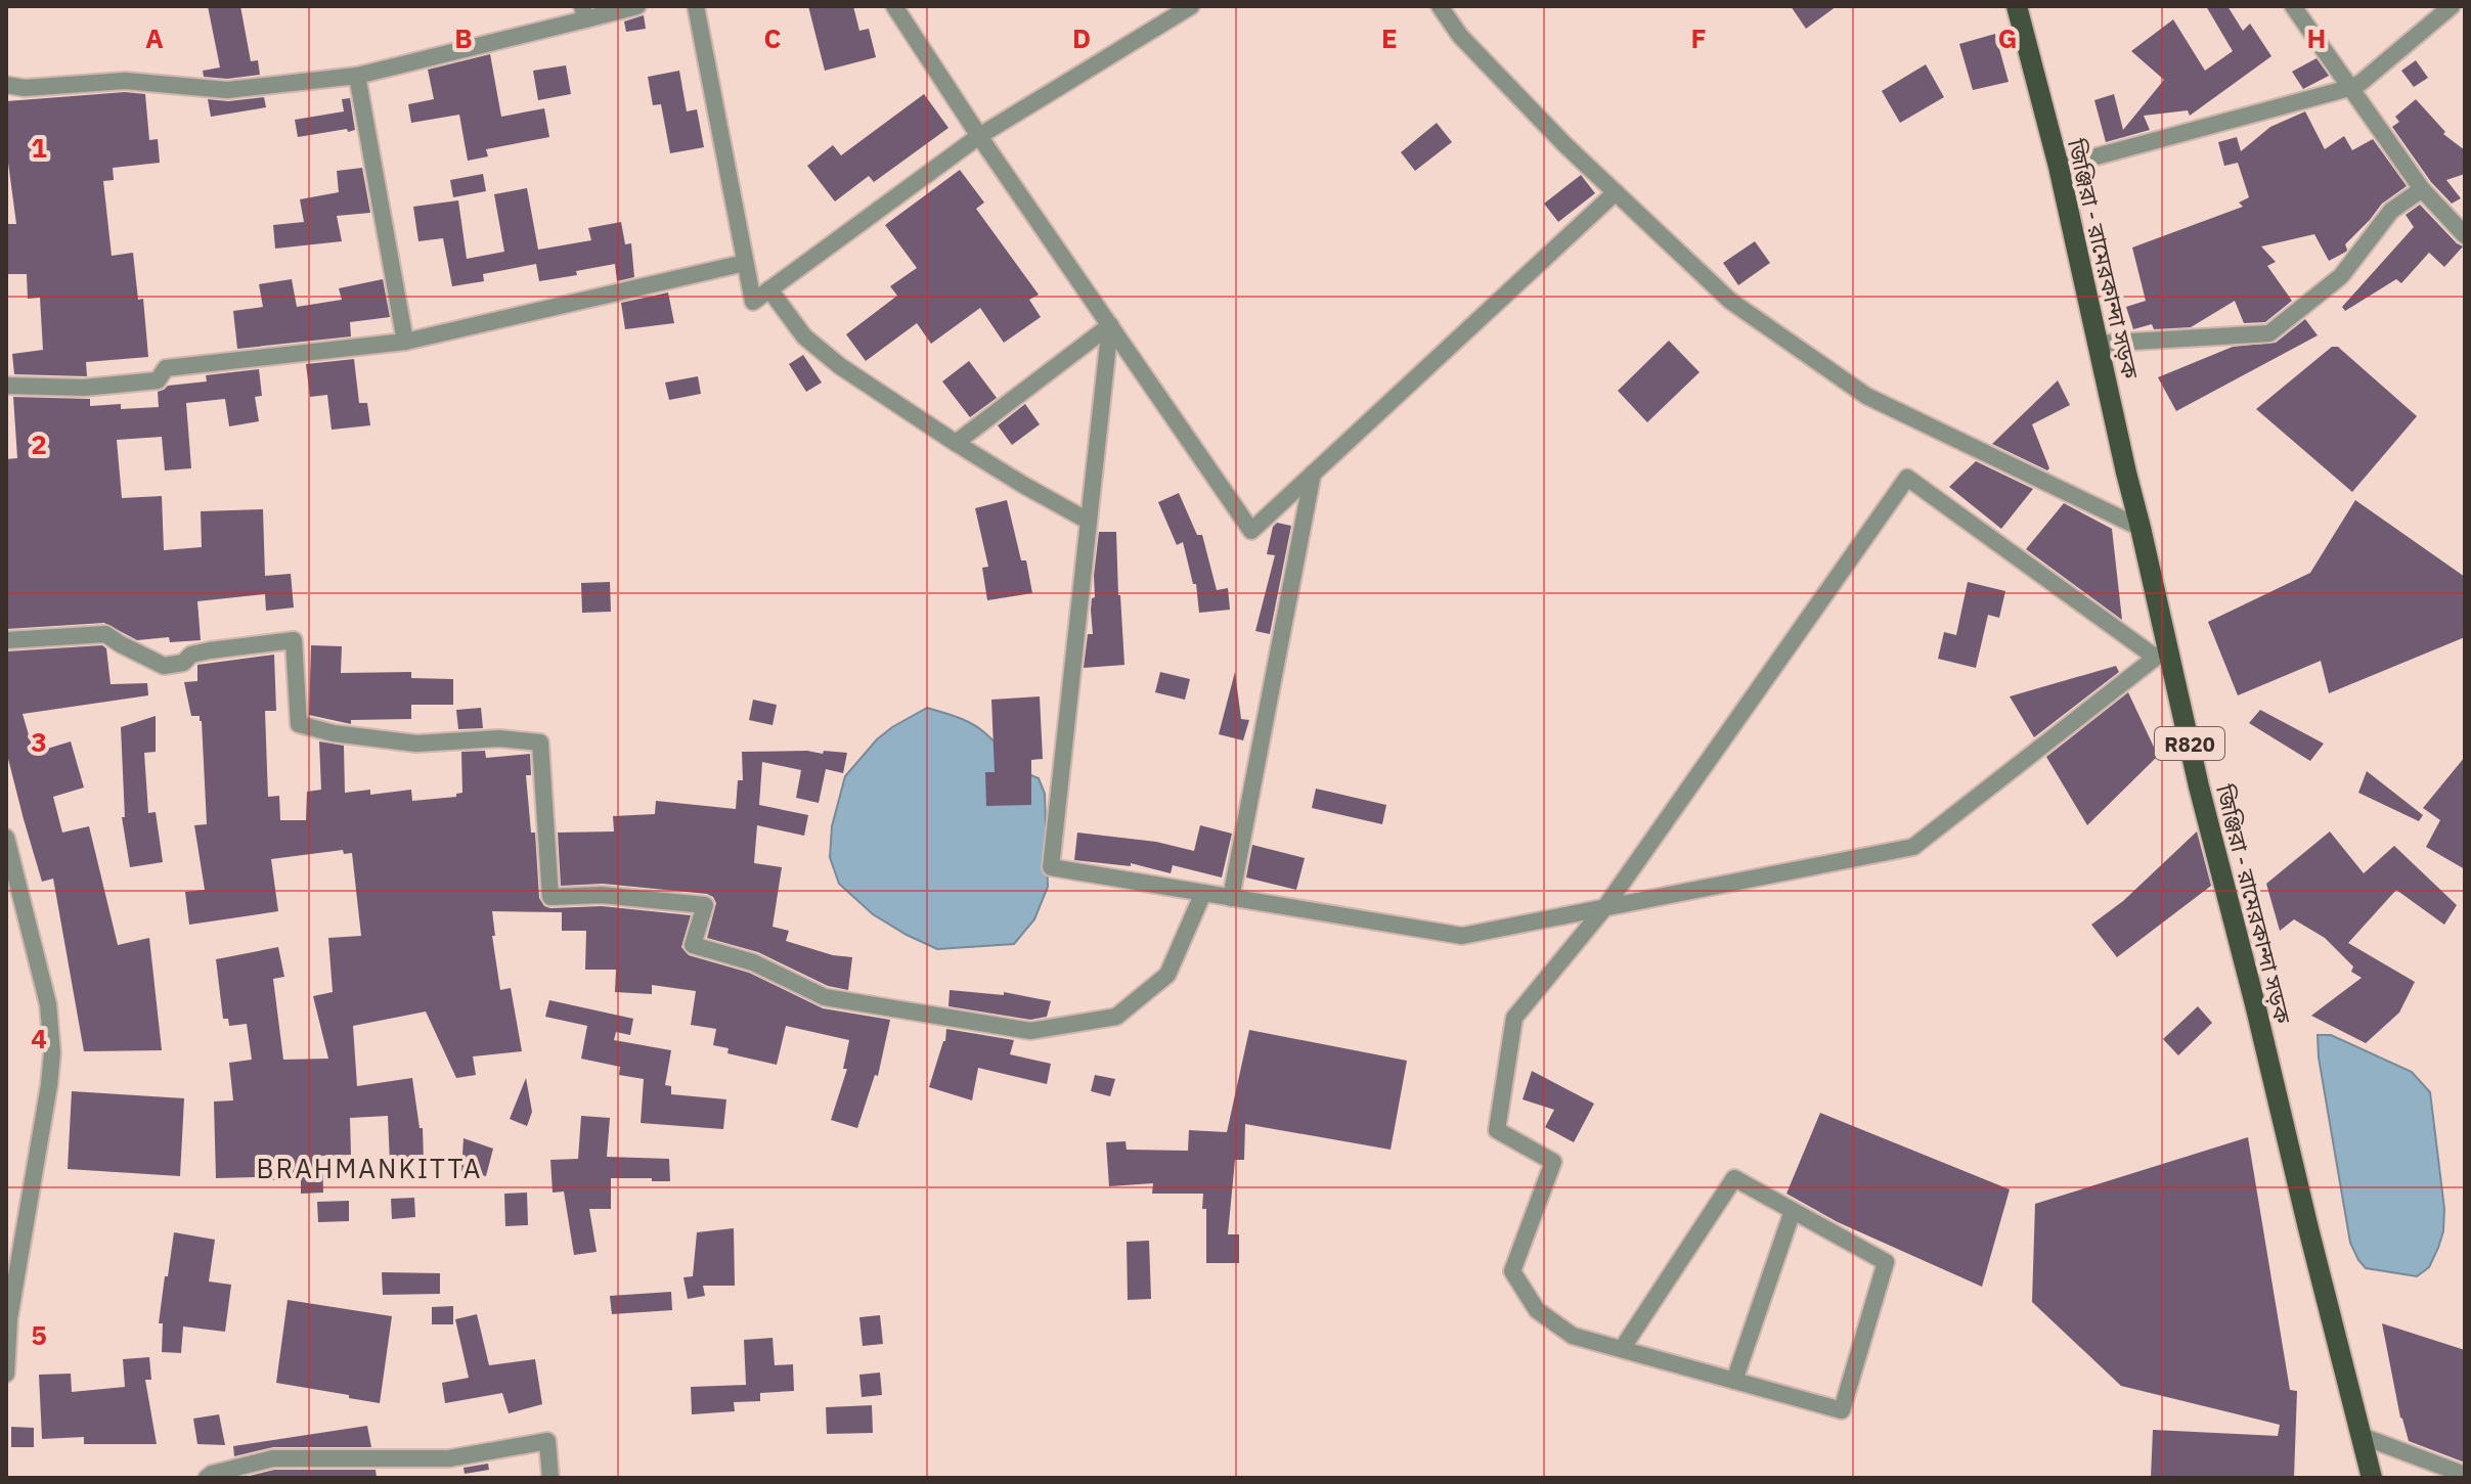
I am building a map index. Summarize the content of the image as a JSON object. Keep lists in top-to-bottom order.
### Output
{
  "streets": {
    "main road": ["জিঞ্জিরা - রামেরকান্দা সড়ক", "R820"]
  },
  "districts": ["BRAHMANKITTA"],
  "grid": {
    "columns": [
      "A",
      "B",
      "C",
      "D",
      "E",
      "F",
      "G",
      "H"
    ],
    "rows": [
      "1",
      "2",
      "3",
      "4",
      "5"
    ]
  }
}
